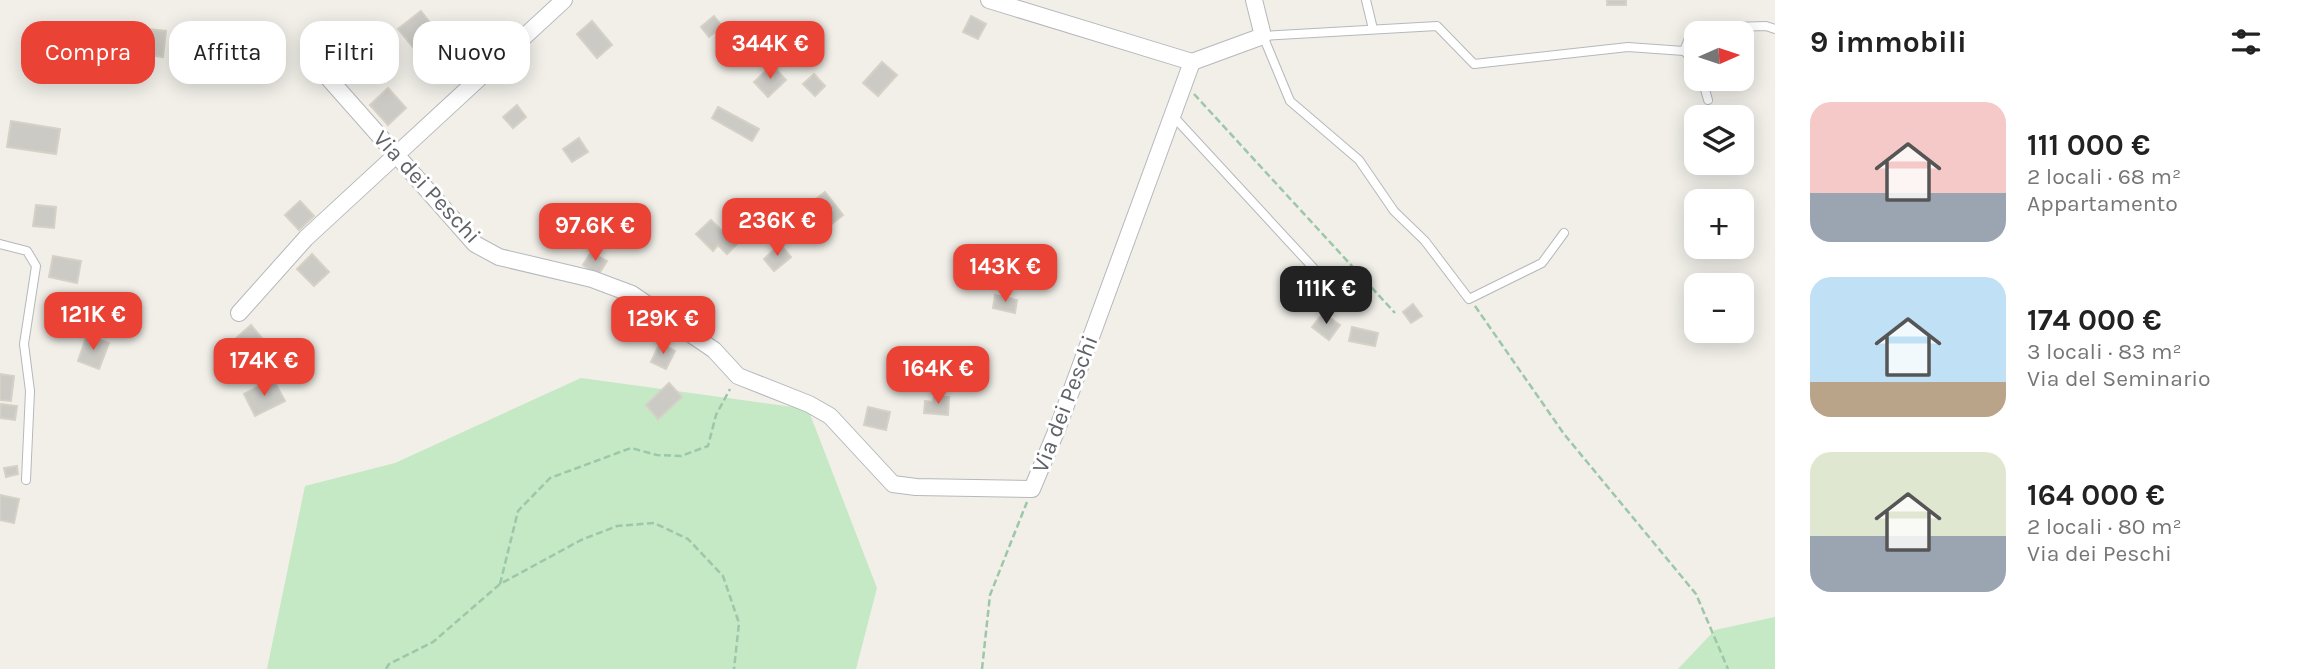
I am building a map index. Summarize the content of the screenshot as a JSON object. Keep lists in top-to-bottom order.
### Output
{
  "streets": {
    "street": ["Via dei Peschi"]
  },
  "north": "right",
  "page": {
    "heading": "9 immobili",
    "map_buttons": ["+", "−"],
    "price": [
      "344K €",
      "236K €",
      "97.6K €",
      "143K €",
      "111K €",
      "121K €",
      "129K €",
      "174K €",
      "164K €"
    ],
    "chip": [
      "Compra",
      "Affitta",
      "Filtri",
      "Nuovo"
    ],
    "list": [
      {
        "name": "111 000 €",
        "note": "2 locali · 68 m² · Appartamento"
      },
      {
        "name": "174 000 €",
        "note": "3 locali · 83 m² · Via del Seminario"
      },
      {
        "name": "164 000 €",
        "note": "2 locali · 80 m² · Via dei Peschi"
      }
    ]
  }
}
